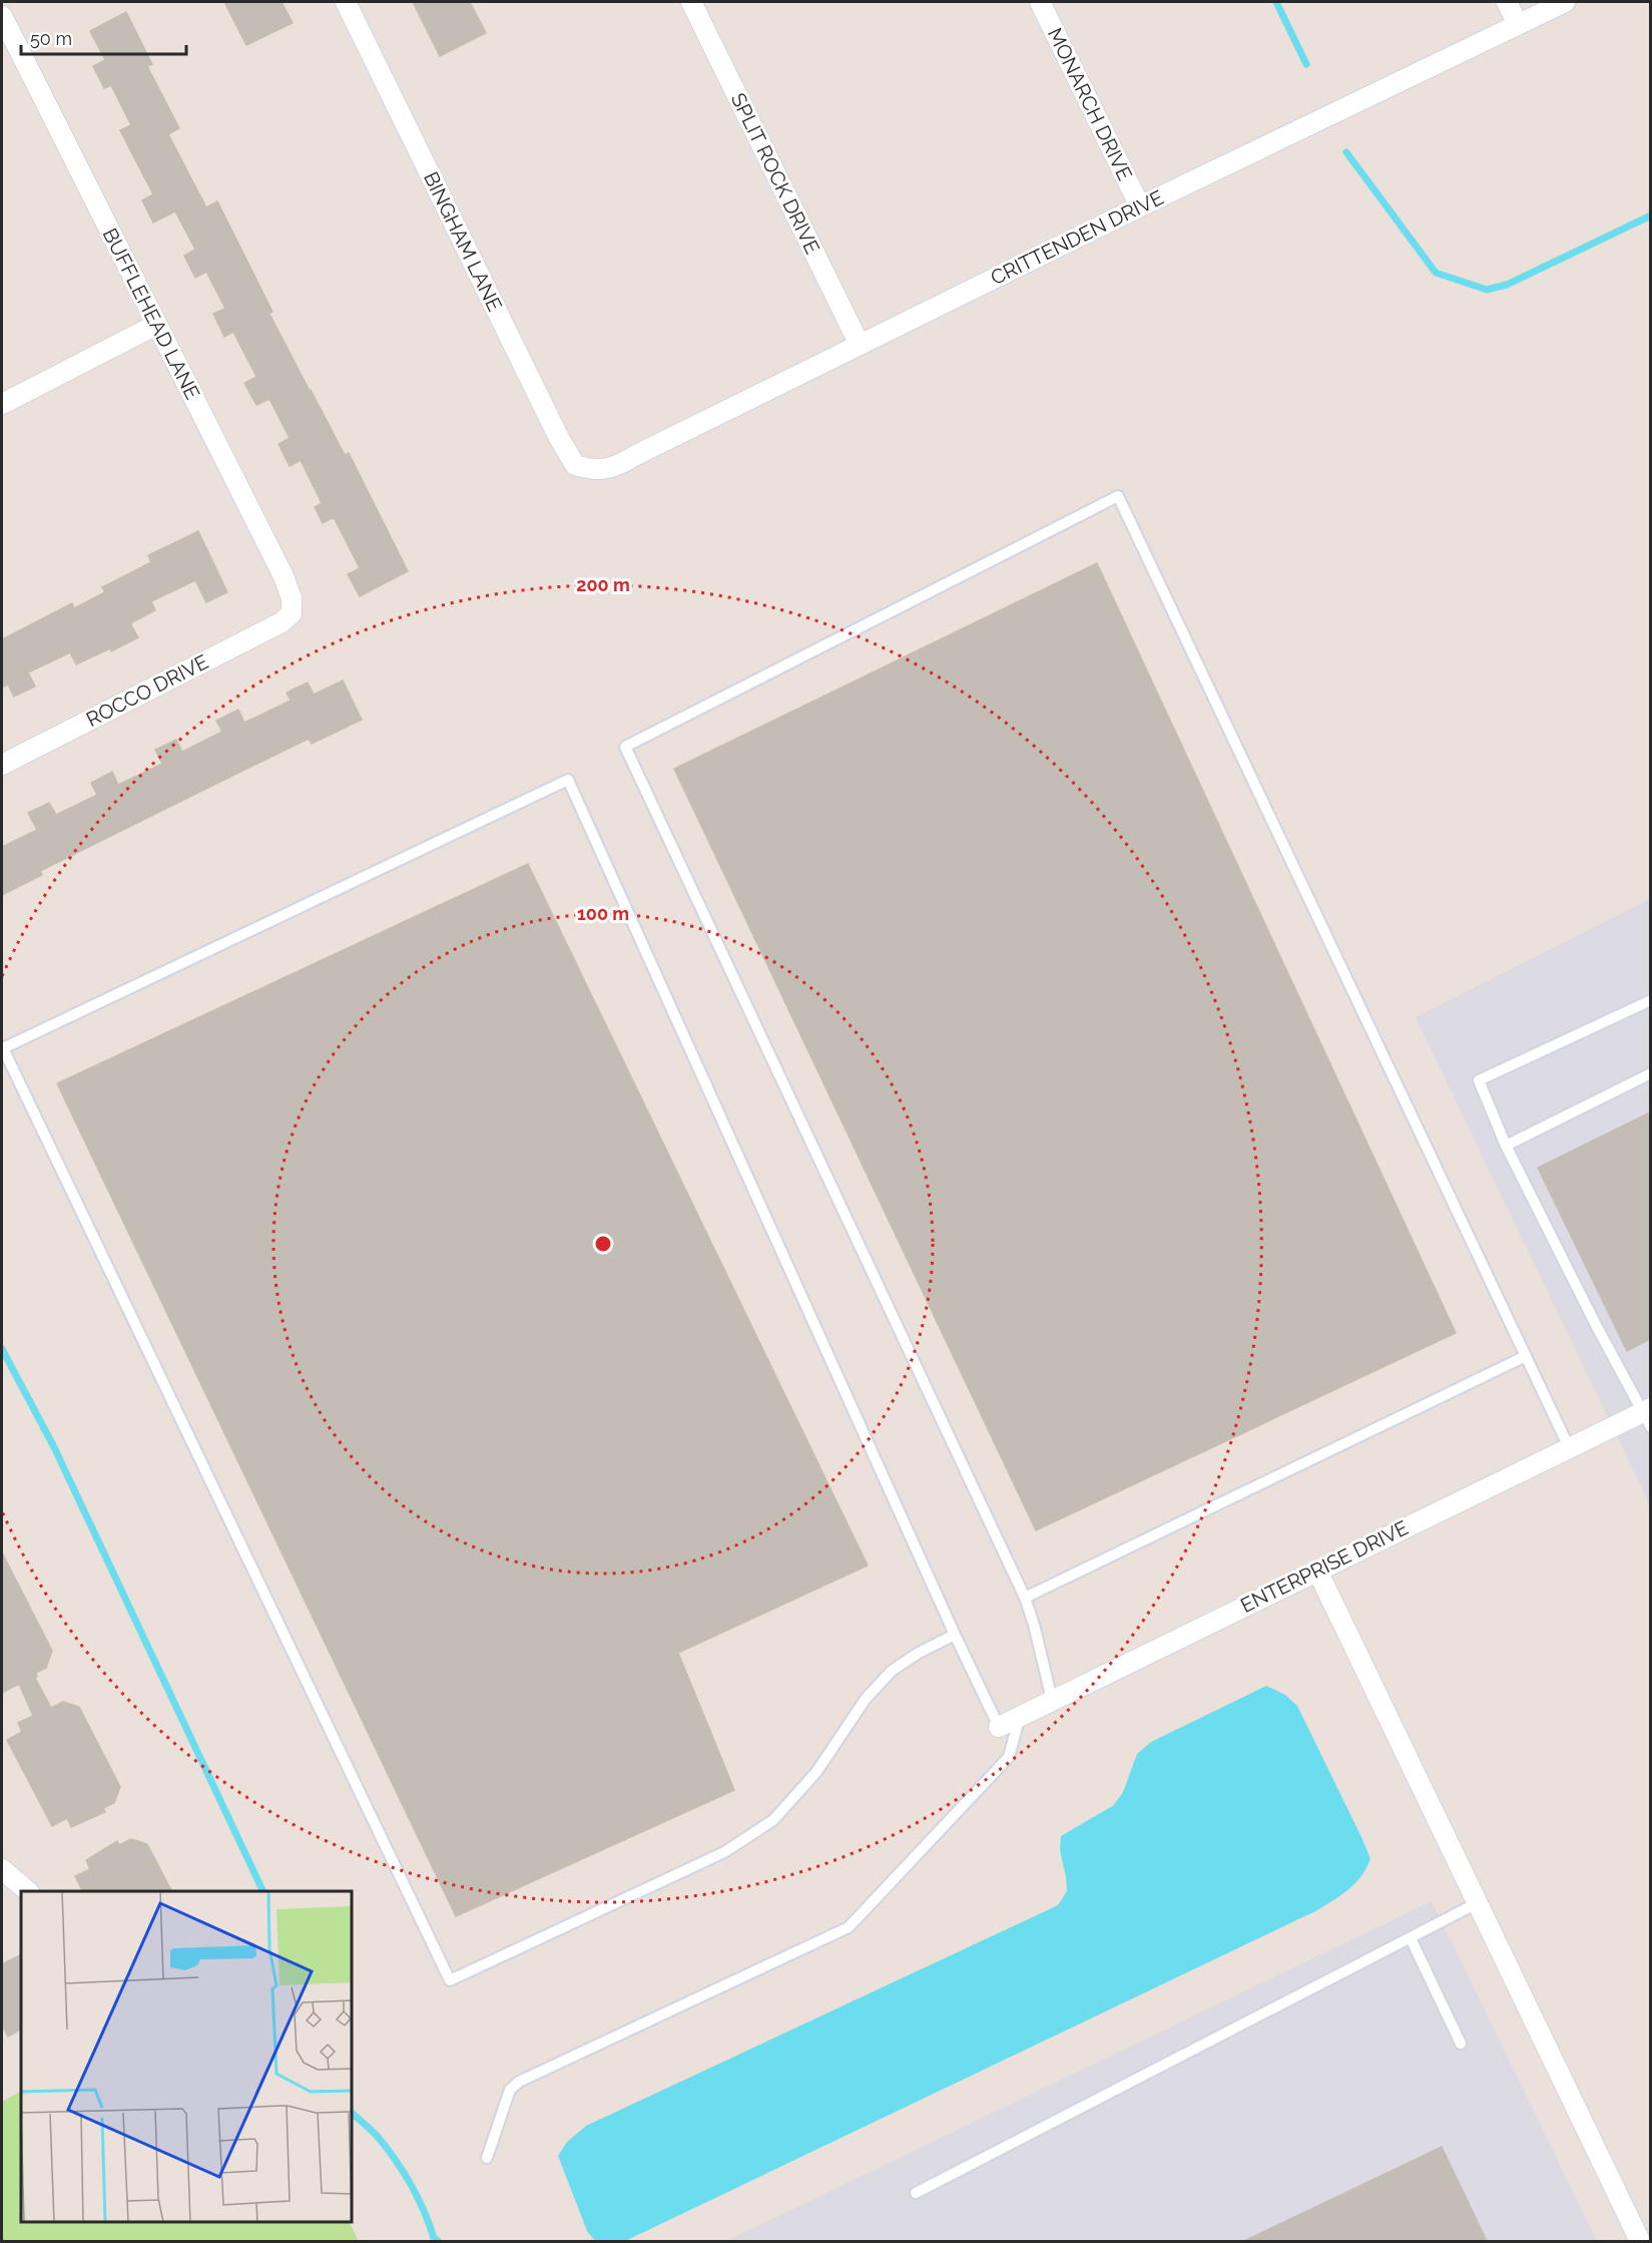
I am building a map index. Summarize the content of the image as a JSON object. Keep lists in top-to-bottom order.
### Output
{
  "streets": {
    "street": [
      "MONARCH DRIVE",
      "SPLIT ROCK DRIVE",
      "CRITTENDEN DRIVE",
      "BINGHAM LANE",
      "BUFFLEHEAD LANE",
      "ROCCO DRIVE",
      "ENTERPRISE DRIVE"
    ]
  },
  "crossings": [
    ["MONARCH DRIVE", "CRITTENDEN DRIVE"],
    ["SPLIT ROCK DRIVE", "CRITTENDEN DRIVE"],
    ["CRITTENDEN DRIVE", "BINGHAM LANE"],
    ["BUFFLEHEAD LANE", "ROCCO DRIVE"]
  ],
  "scale_bar": "50 m",
  "rings": ["200 m", "100 m"]
}
